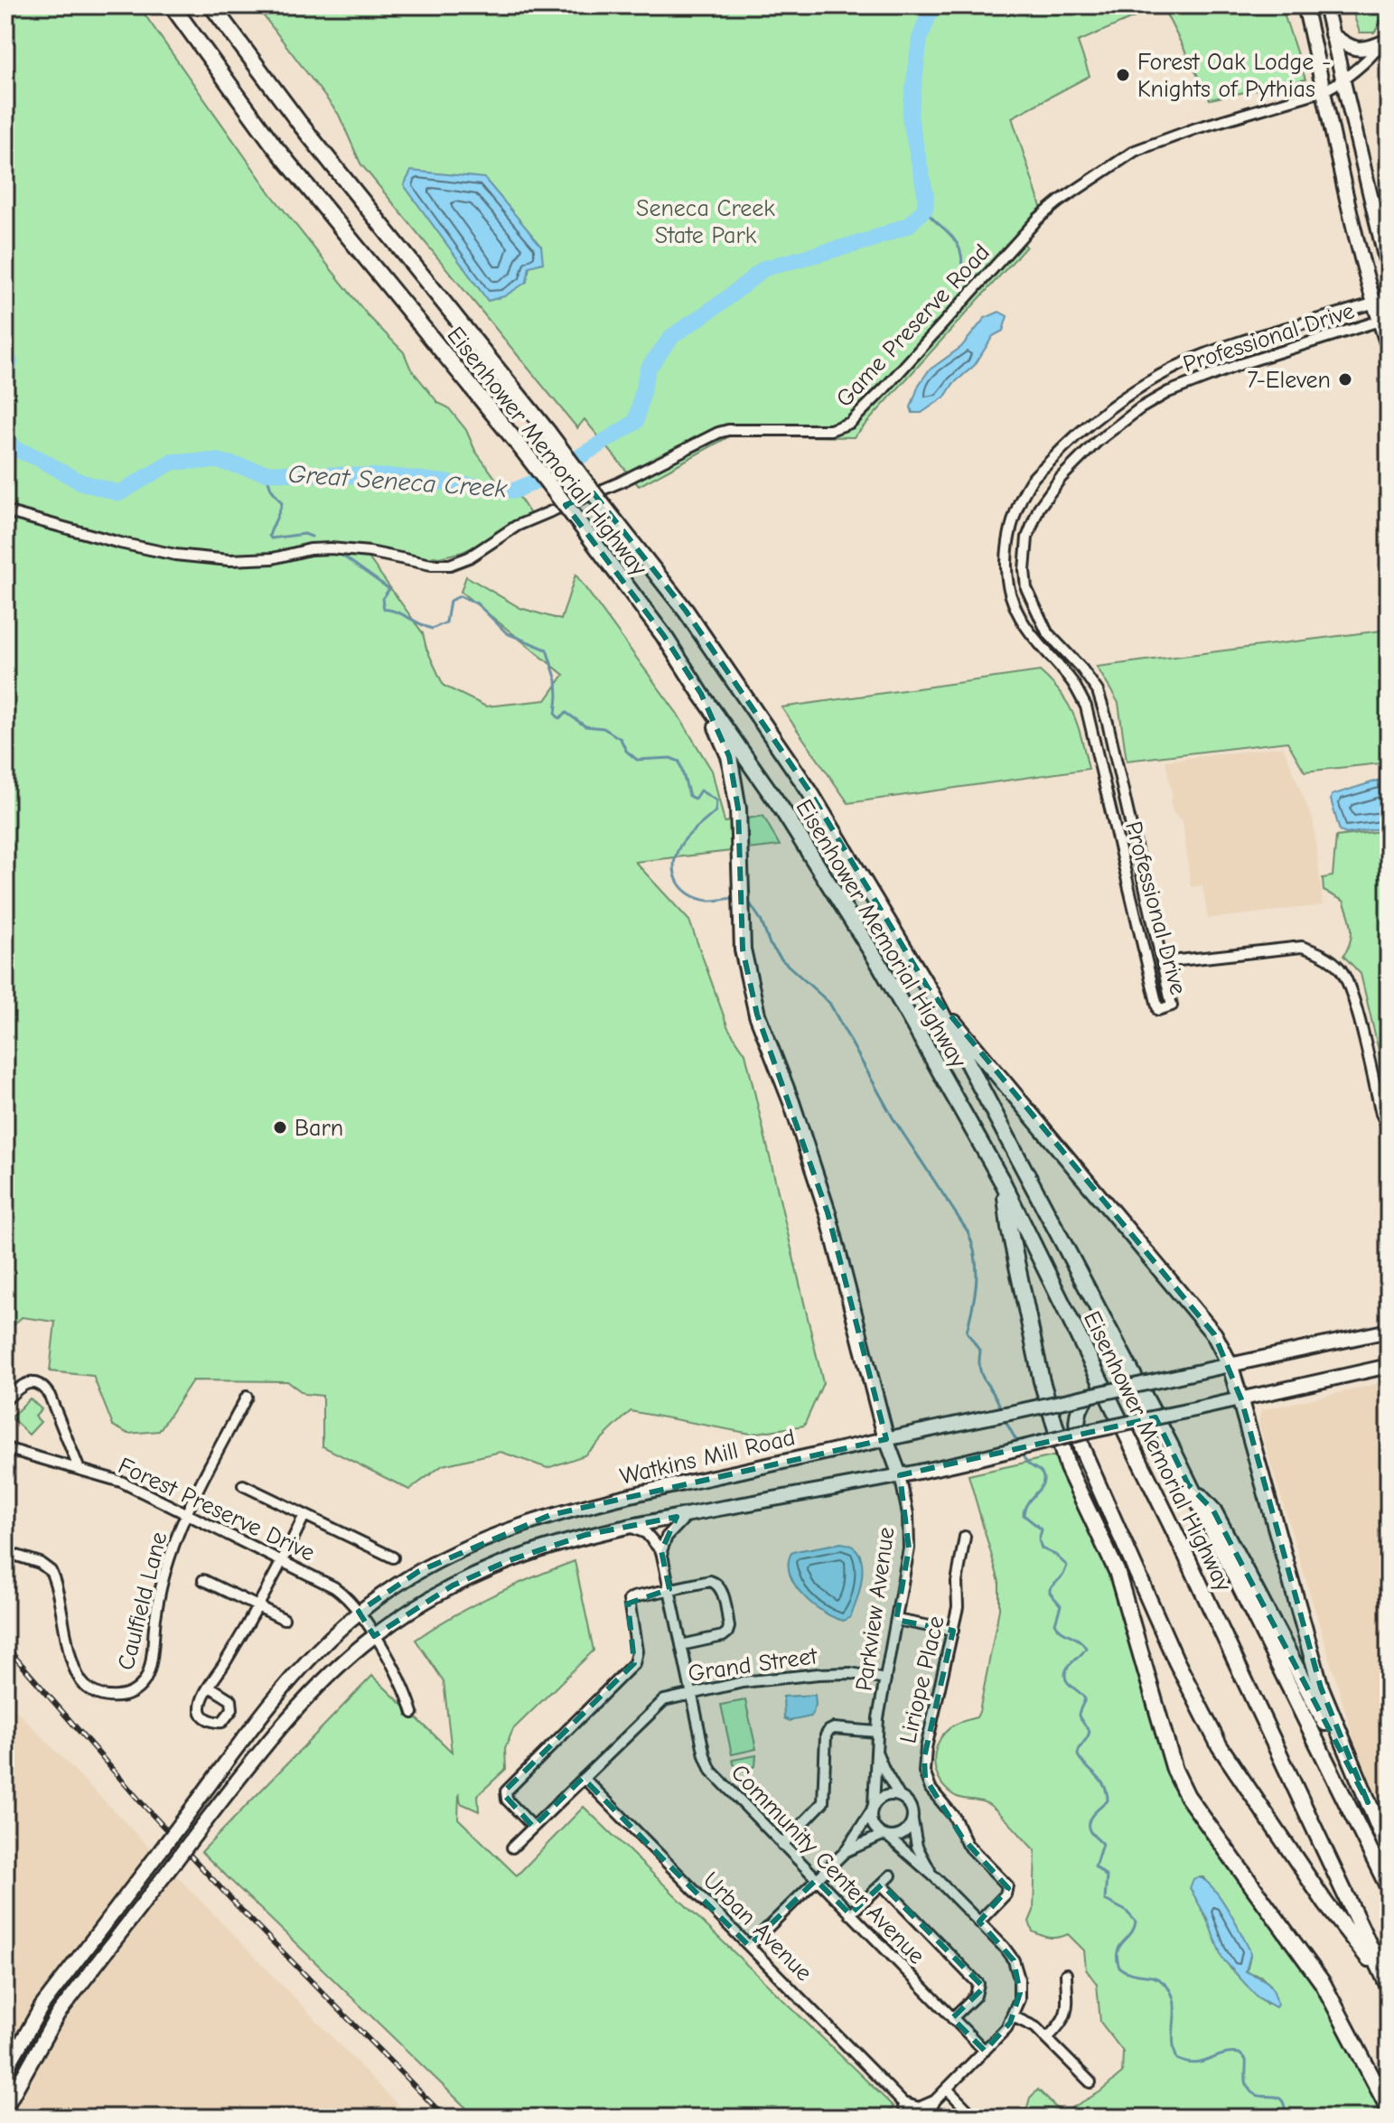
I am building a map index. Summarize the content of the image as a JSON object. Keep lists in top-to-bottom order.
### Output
{
  "streets": {
    "highway": ["Eisenhower Memorial Highway"],
    "main road": ["Watkins Mill Road"],
    "street": [
      "Game Preserve Road",
      "Professional Drive",
      "Forest Preserve Drive",
      "Caulfield Lane",
      "Parkview Avenue",
      "Grand Street",
      "Liriope Place",
      "Community Center Avenue",
      "Urban Avenue"
    ]
  },
  "crossings": [
    ["Watkins Mill Road", "Forest Preserve Drive"],
    ["Forest Preserve Drive", "Caulfield Lane"],
    ["Parkview Avenue", "Grand Street"],
    ["Grand Street", "Community Center Avenue"],
    ["Grand Street", "Urban Avenue"]
  ],
  "water": ["Great Seneca Creek"],
  "parks": ["Seneca Creek State Park"],
  "places": ["Forest Oak Lodge - Knights of Pythias", "7-Eleven", "Barn"]
}
